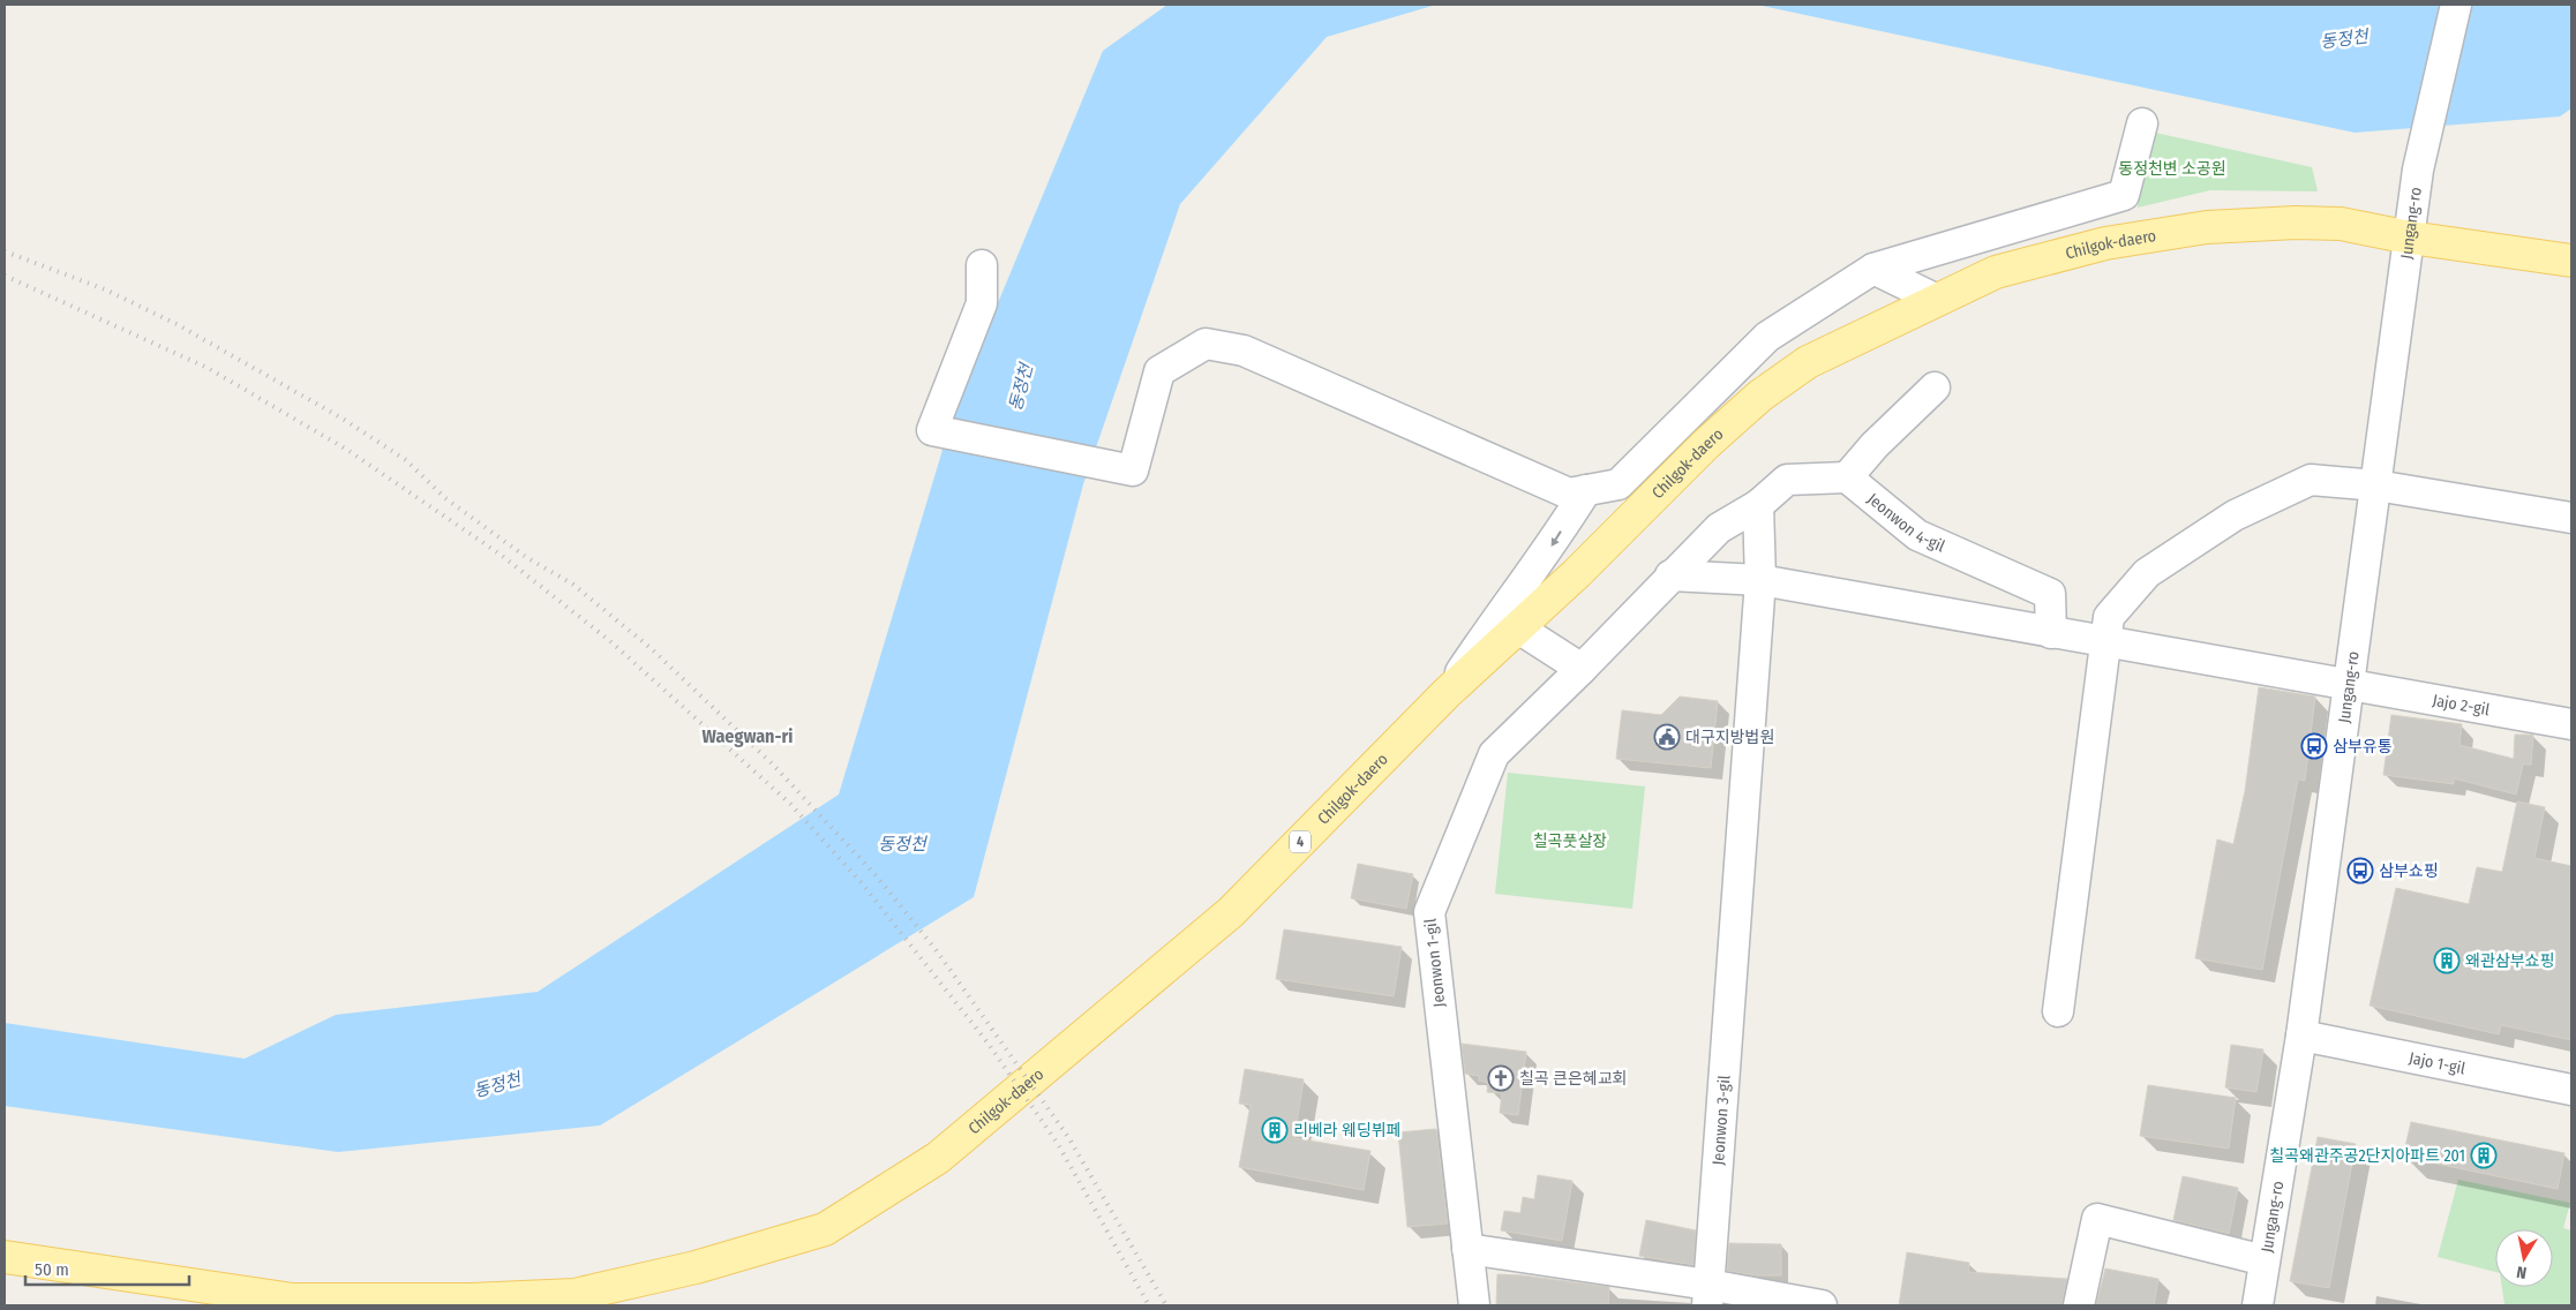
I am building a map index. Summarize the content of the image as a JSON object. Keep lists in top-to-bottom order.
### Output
{
  "streets": {
    "main road": ["Chilgok-daero", "4"],
    "street": [
      "Jungang-ro",
      "Jeonwon 4-gil",
      "Jajo 2-gil",
      "Jeonwon 1-gil",
      "Jajo 1-gil",
      "Jeonwon 3-gil"
    ]
  },
  "crossings": [
    ["Jungang-ro", "Chilgok-daero"],
    ["Jungang-ro", "Jajo 2-gil"],
    ["Jungang-ro", "Jajo 1-gil"],
    ["Jeonwon 4-gil", "Jeonwon 1-gil"]
  ],
  "districts": ["Waegwan-ri"],
  "water": ["동정천"],
  "parks": ["동정천변 소공원", "칠곡풋살장"],
  "places": {
    "public building": ["대구지방법원"],
    "bus stop": ["삼부유통", "삼부쇼핑"],
    "building": ["왜관삼부쇼핑", "리베라 웨딩뷔페", "칠곡왜관주공2단지아파트 201"],
    "church": ["칠곡 큰은혜교회"]
  },
  "scale_bar": "50 m",
  "north": "bottom"
}
